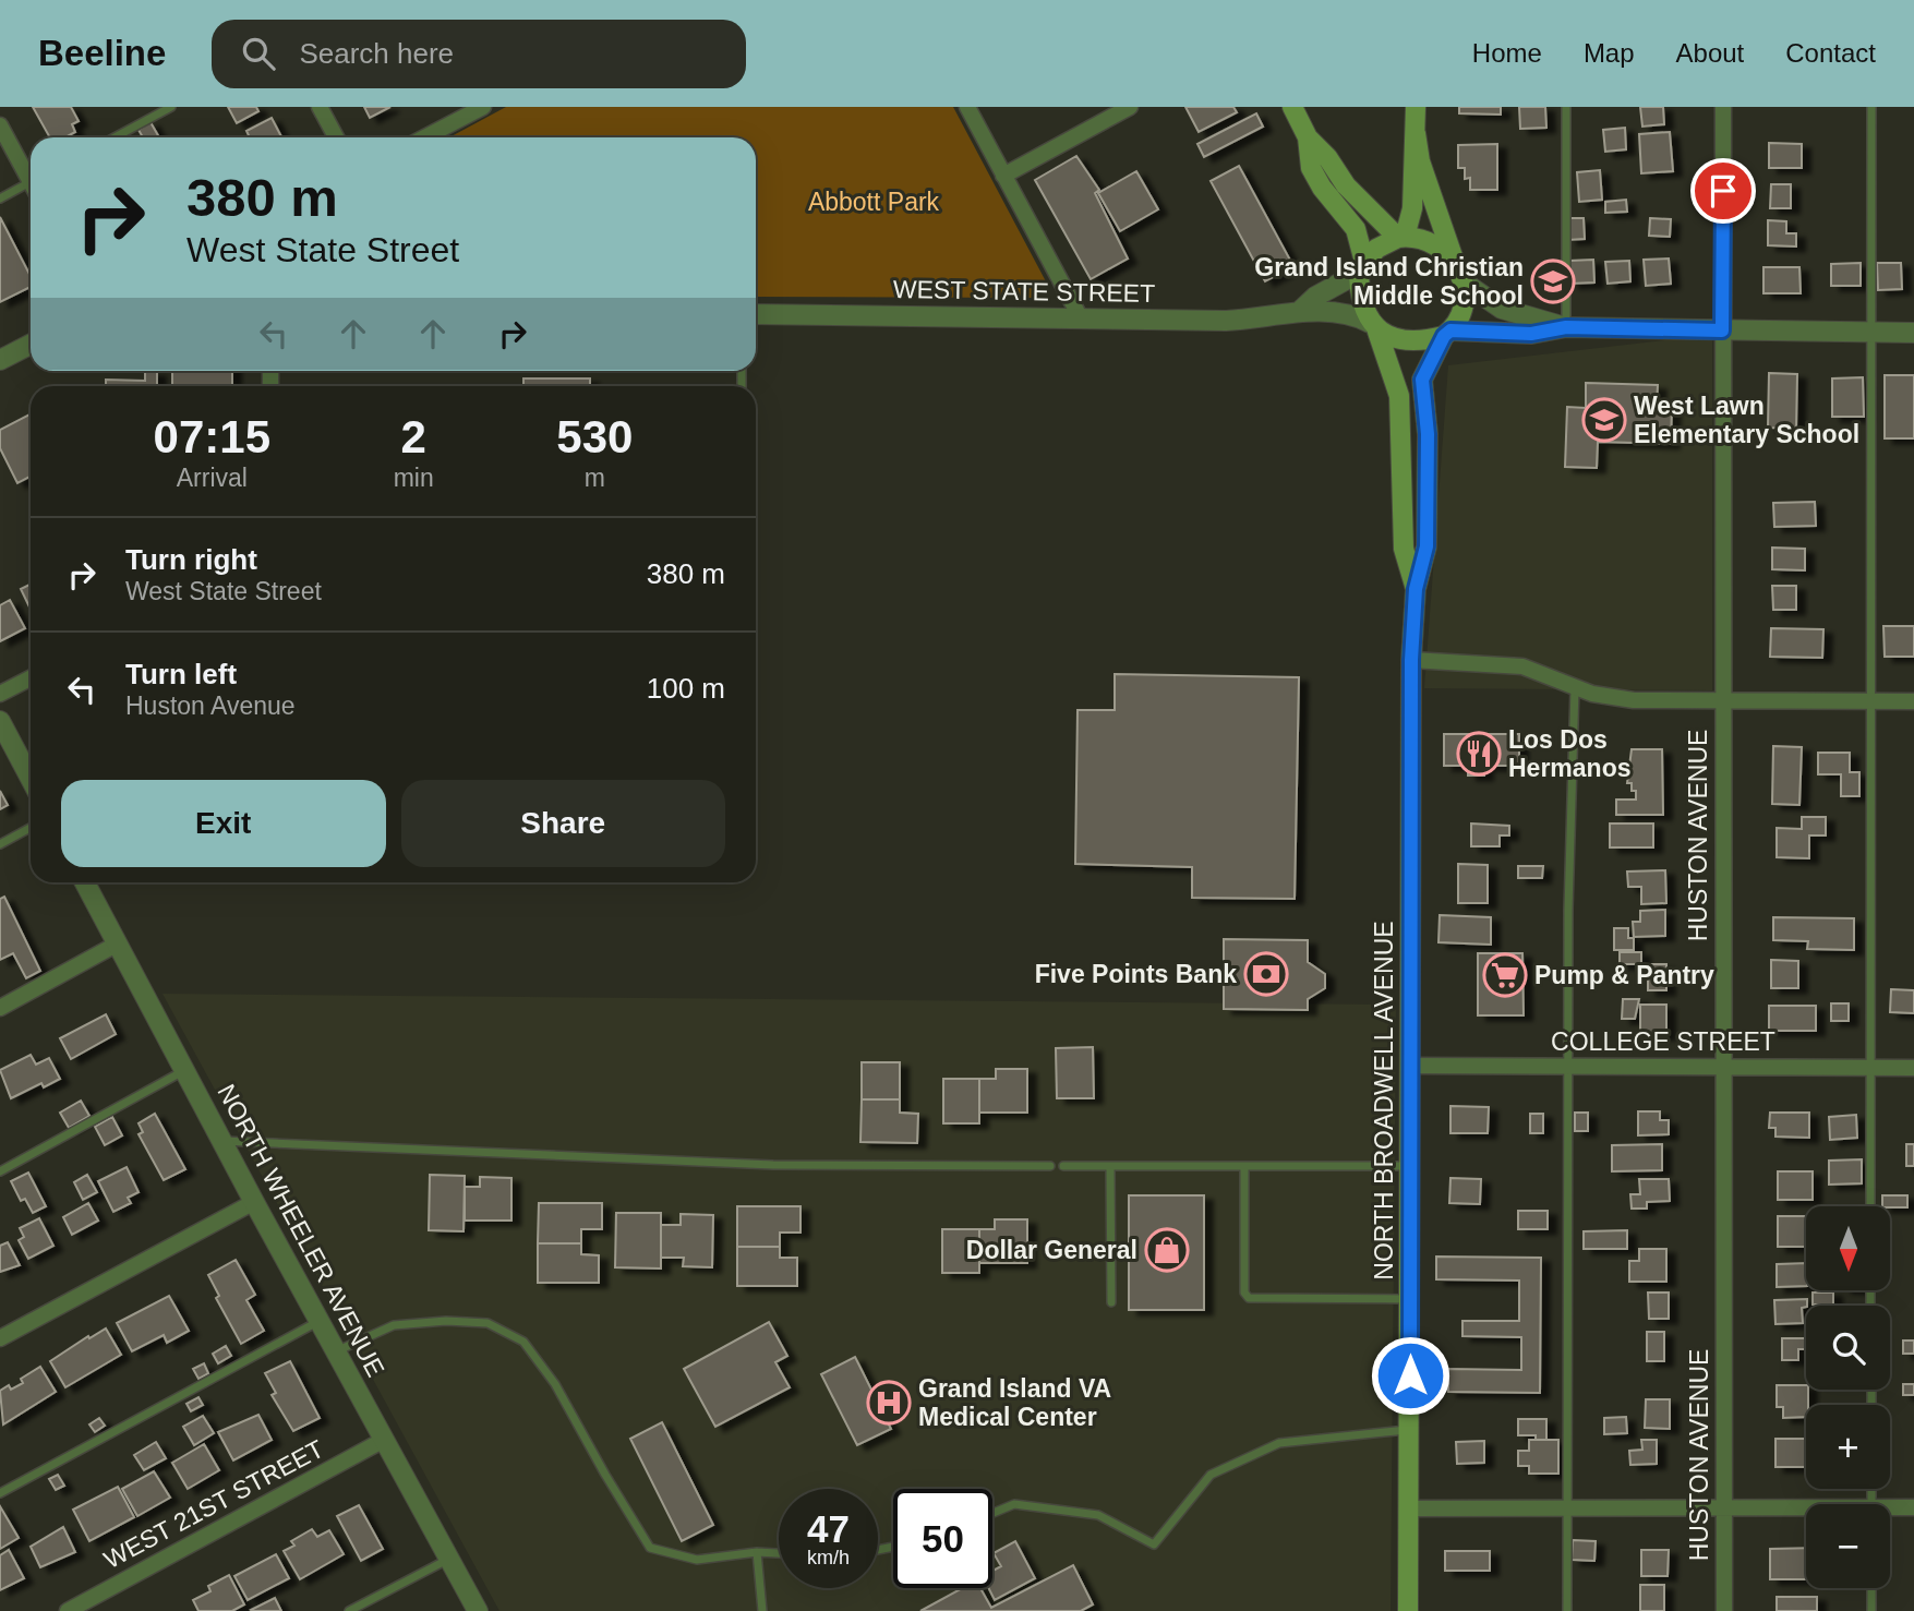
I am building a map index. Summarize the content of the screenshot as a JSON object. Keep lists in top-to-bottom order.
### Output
{
  "streets": {
    "main road": ["NORTH BROADWELL AVENUE"],
    "street": [
      "WEST STATE STREET",
      "HUSTON AVENUE",
      "COLLEGE STREET",
      "NORTH WHEELER AVENUE",
      "WEST 21ST STREET"
    ]
  },
  "crossings": [
    ["WEST STATE STREET", "NORTH BROADWELL AVENUE"],
    ["HUSTON AVENUE", "COLLEGE STREET"],
    ["COLLEGE STREET", "NORTH BROADWELL AVENUE"],
    ["NORTH WHEELER AVENUE", "WEST 21ST STREET"]
  ],
  "parks": ["Abbott Park"],
  "places": {
    "school or university": ["Grand Island Christian Middle School", "West Lawn Elementary School"],
    "restaurant": ["Los Dos Hermanos"],
    "bank": ["Five Points Bank"],
    "supermarket": ["Pump & Pantry"],
    "shop": ["Dollar General"],
    "hospital": ["Grand Island VA Medical Center"]
  },
  "north": "bottom",
  "page": {
    "header": "Beeline",
    "search": "Search here",
    "nav": [
      "Home",
      "Map",
      "About",
      "Contact"
    ],
    "turn": ["380 m", "West State Street"],
    "eta": [
      "07:15",
      "Arrival",
      "2",
      "min",
      "530",
      "m"
    ],
    "list": [
      {
        "name": "Turn right",
        "note": "West State Street",
        "value": "380 m"
      },
      {
        "name": "Turn left",
        "note": "Huston Avenue",
        "value": "100 m"
      }
    ],
    "buttons": ["Exit", "Share"],
    "map_buttons": ["+", "−"],
    "speed": "47 km/h",
    "limit": "50"
  }
}
